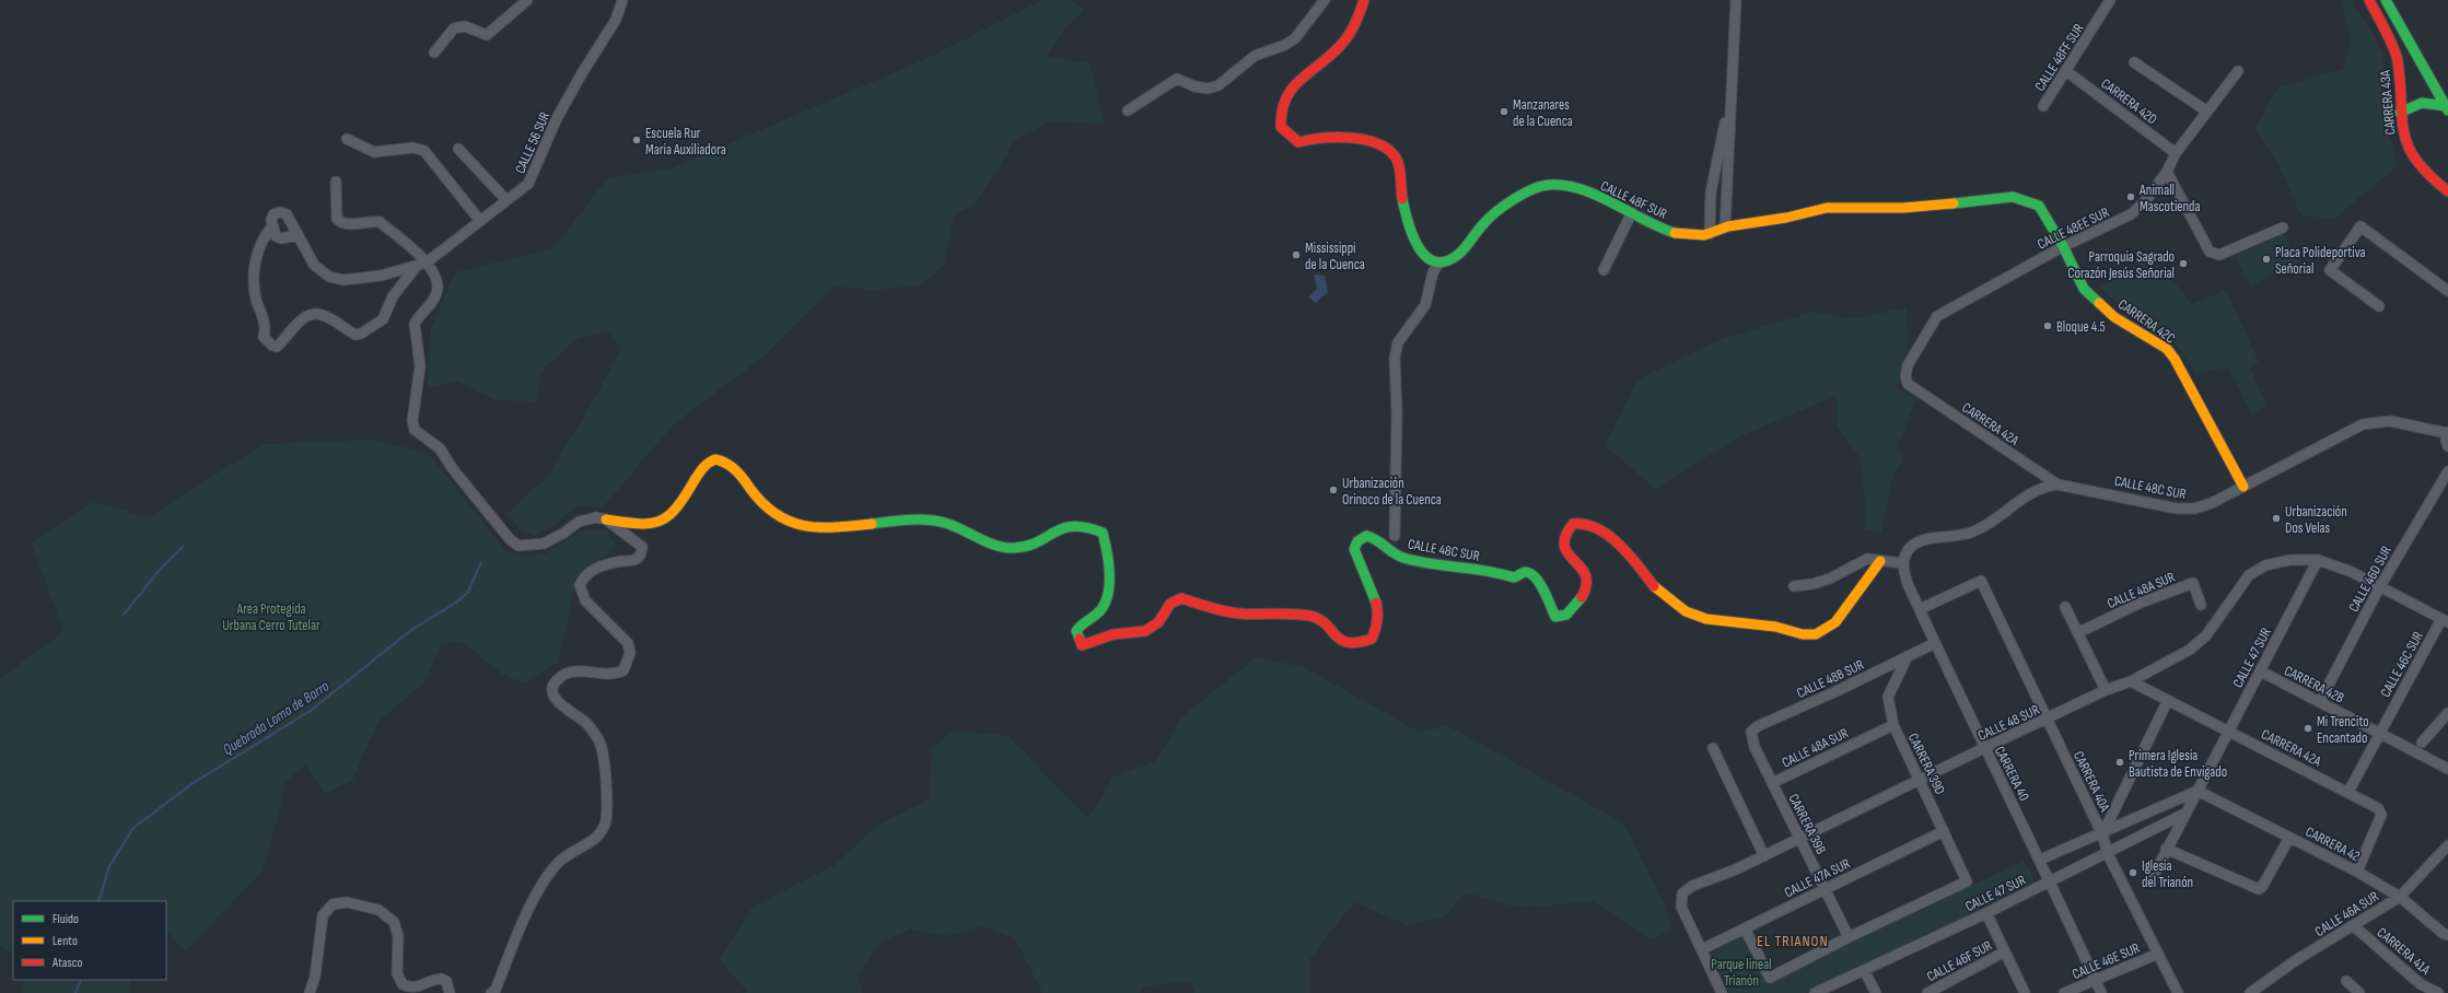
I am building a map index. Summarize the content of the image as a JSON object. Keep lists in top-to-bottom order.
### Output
{
  "streets": {
    "street": [
      "CALLE 48FF SUR",
      "CARRERA 42D",
      "CARRERA 43A",
      "CALLE 56 SUR",
      "CALLE 48F SUR",
      "CALLE 48EE SUR",
      "CARRERA 42C",
      "CARRERA 42A",
      "CALLE 48C SUR",
      "CALLE 46D SUR",
      "CALLE 48A SUR",
      "CALLE 47 SUR",
      "CALLE 46C SUR",
      "CALLE 48B SUR",
      "CARRERA 42B",
      "CALLE 48 SUR",
      "CARRERA 39D",
      "CARRERA 40",
      "CARRERA 40A",
      "CARRERA 39B",
      "CARRERA 42",
      "CALLE 47A SUR",
      "CALLE 46A SUR",
      "CARRERA 41A",
      "CALLE 46F SUR",
      "CALLE 46E SUR"
    ]
  },
  "crossings": [
    ["CALLE 48FF SUR", "CARRERA 42D"],
    ["CARRERA 42D", "CALLE 48EE SUR"],
    ["CALLE 48F SUR", "CARRERA 42C"],
    ["CALLE 48EE SUR", "CARRERA 42C"],
    ["CALLE 48EE SUR", "CARRERA 42A"],
    ["CARRERA 42C", "CALLE 48C SUR"],
    ["CARRERA 42A", "CALLE 48C SUR"],
    ["CARRERA 42A", "CALLE 47 SUR"],
    ["CARRERA 42A", "CALLE 46C SUR"],
    ["CARRERA 42A", "CALLE 48 SUR"],
    ["CARRERA 42A", "CARRERA 42"],
    ["CALLE 48C SUR", "CARRERA 40"],
    ["CALLE 46D SUR", "CARRERA 42B"],
    ["CALLE 48A SUR", "CARRERA 39D"],
    ["CALLE 48A SUR", "CARRERA 39B"],
    ["CALLE 47 SUR", "CARRERA 42B"],
    ["CALLE 47 SUR", "CALLE 48 SUR"],
    ["CALLE 47 SUR", "CARRERA 39D"],
    ["CALLE 47 SUR", "CARRERA 40"],
    ["CALLE 47 SUR", "CARRERA 40A"],
    ["CALLE 47 SUR", "CARRERA 39B"],
    ["CALLE 47 SUR", "CARRERA 42"],
    ["CALLE 47 SUR", "CALLE 47A SUR"],
    ["CALLE 46C SUR", "CARRERA 42B"],
    ["CALLE 48B SUR", "CARRERA 39D"],
    ["CALLE 48B SUR", "CARRERA 40"],
    ["CALLE 48B SUR", "CARRERA 39B"],
    ["CALLE 48 SUR", "CARRERA 39D"],
    ["CALLE 48 SUR", "CARRERA 40"],
    ["CALLE 48 SUR", "CARRERA 40A"],
    ["CALLE 48 SUR", "CARRERA 39B"],
    ["CALLE 48 SUR", "CALLE 47A SUR"],
    ["CARRERA 39D", "CALLE 47A SUR"],
    ["CARRERA 40", "CARRERA 40A"],
    ["CARRERA 40", "CALLE 46E SUR"],
    ["CARRERA 40A", "CALLE 46E SUR"],
    ["CARRERA 39B", "CALLE 47A SUR"],
    ["CARRERA 42", "CALLE 46A SUR"],
    ["CALLE 46A SUR", "CARRERA 41A"]
  ],
  "districts": ["EL TRIANON"],
  "water": ["Quebrada Loma de Barro"],
  "parks": ["Area Protegida Urbana Cerro Tutelar", "Parque lineal Trianón"],
  "places": [
    "Manzanares de la Cuenca",
    "Escuela Rur Maria Auxiliadora",
    "Animall Mascotienda",
    "Mississippi de la Cuenca",
    "Placa Polideportiva Señorial",
    "Parroquia Sagrado Corazón Jesús Señorial",
    "Bloque 4.5",
    "Urbanización Orinoco de la Cuenca",
    "Urbanización Dos Velas",
    "Mi Trencito Encantado",
    "Primera Iglesia Bautista de Envigado",
    "Iglesia del Trianón"
  ],
  "legend": ["Fluido", "Lento", "Atasco"]
}
